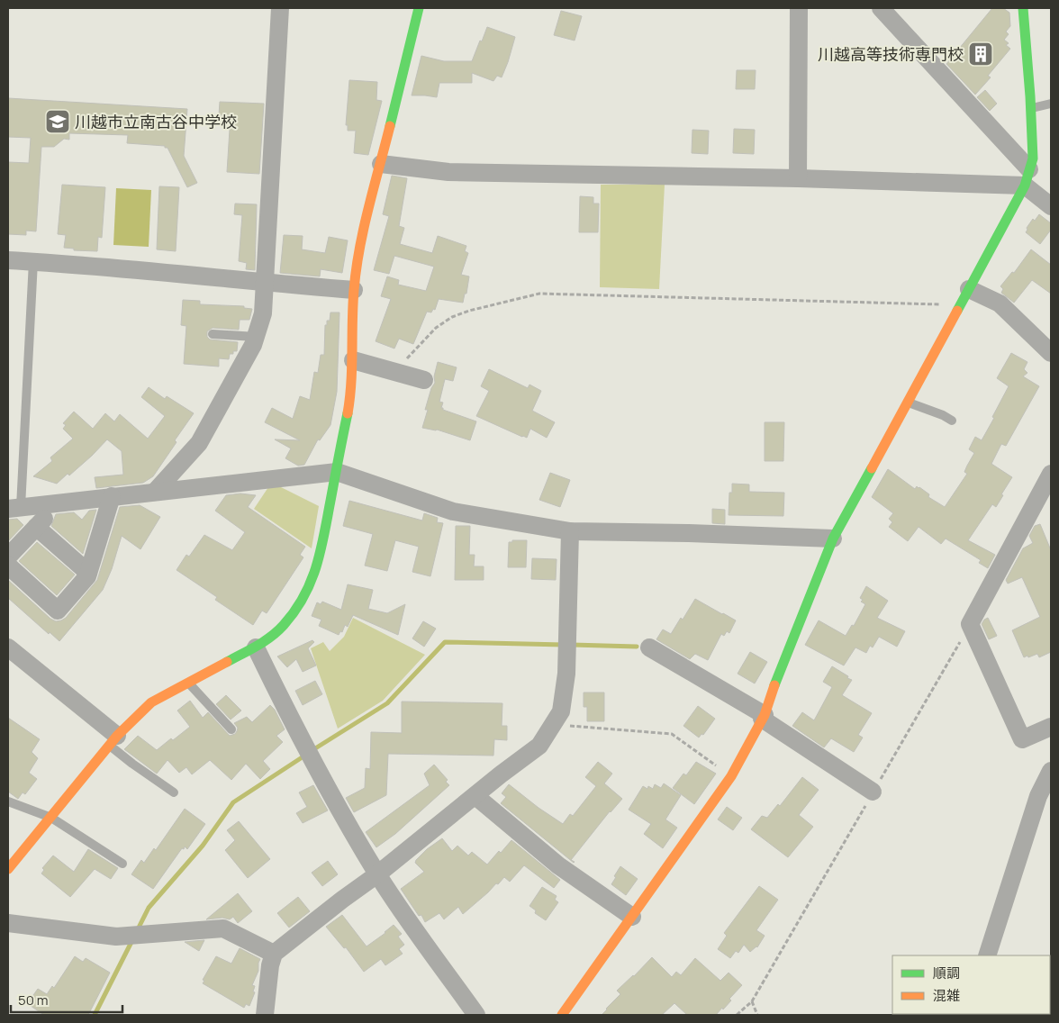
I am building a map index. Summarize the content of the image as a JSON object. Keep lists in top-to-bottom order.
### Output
{
  "places": {
    "building": ["川越高等技術専門校"],
    "school or university": ["川越市立南古谷中学校"]
  },
  "legend": ["順調", "混雑"],
  "scale_bar": "50 m"
}
